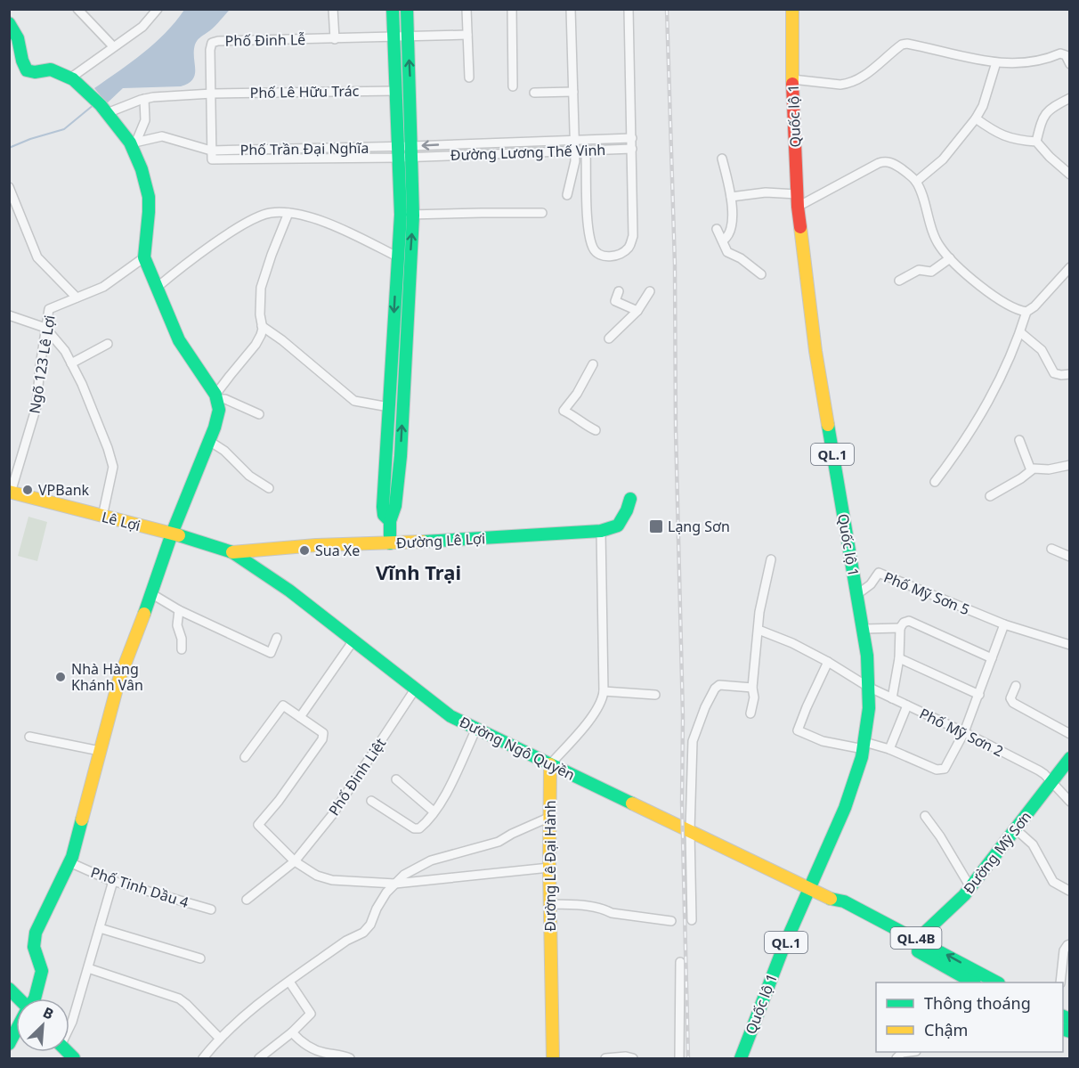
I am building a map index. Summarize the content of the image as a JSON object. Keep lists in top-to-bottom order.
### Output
{
  "streets": {
    "main road": [
      "Quốc lộ 1",
      "QL.1",
      "Lê Lợi",
      "Đường Lê Lợi",
      "Đường Ngô Quyền",
      "Đường Mỹ Sơn",
      "Đường Lê Đại Hành",
      "QL.4B"
    ],
    "street": [
      "Phố Đinh Lễ",
      "Phố Lê Hữu Trác",
      "Phố Trần Đại Nghĩa",
      "Đường Lương Thế Vinh",
      "Ngõ 123 Lê Lợi",
      "Phố Mỹ Sơn 5",
      "Phố Mỹ Sơn 2",
      "Phố Đinh Liệt",
      "Phố Tinh Dầu 4"
    ]
  },
  "crossings": [
    ["Phố Đinh Lễ", "Phố Lê Hữu Trác"],
    ["Phố Đinh Lễ", "Phố Trần Đại Nghĩa"],
    ["Quốc lộ 1", "Phố Mỹ Sơn 5"],
    ["Quốc lộ 1", "Phố Mỹ Sơn 2"],
    ["Quốc lộ 1", "Đường Ngô Quyền"],
    ["Ngõ 123 Lê Lợi", "Lê Lợi"],
    ["Lê Lợi", "Đường Lê Lợi"],
    ["Lê Lợi", "Đường Ngô Quyền"],
    ["Đường Lê Lợi", "Đường Ngô Quyền"],
    ["Phố Mỹ Sơn 2", "Đường Mỹ Sơn"],
    ["Đường Ngô Quyền", "Phố Đinh Liệt"],
    ["Đường Ngô Quyền", "Đường Mỹ Sơn"],
    ["Đường Ngô Quyền", "Đường Lê Đại Hành"]
  ],
  "districts": ["Vĩnh Trại"],
  "places": {
    "other": ["VPBank", "Sua Xe", "Nhà Hàng Khánh Vân"],
    "transit": ["Lạng Sơn"]
  },
  "legend": ["Thông thoáng", "Chậm"],
  "north": "top right"
}
